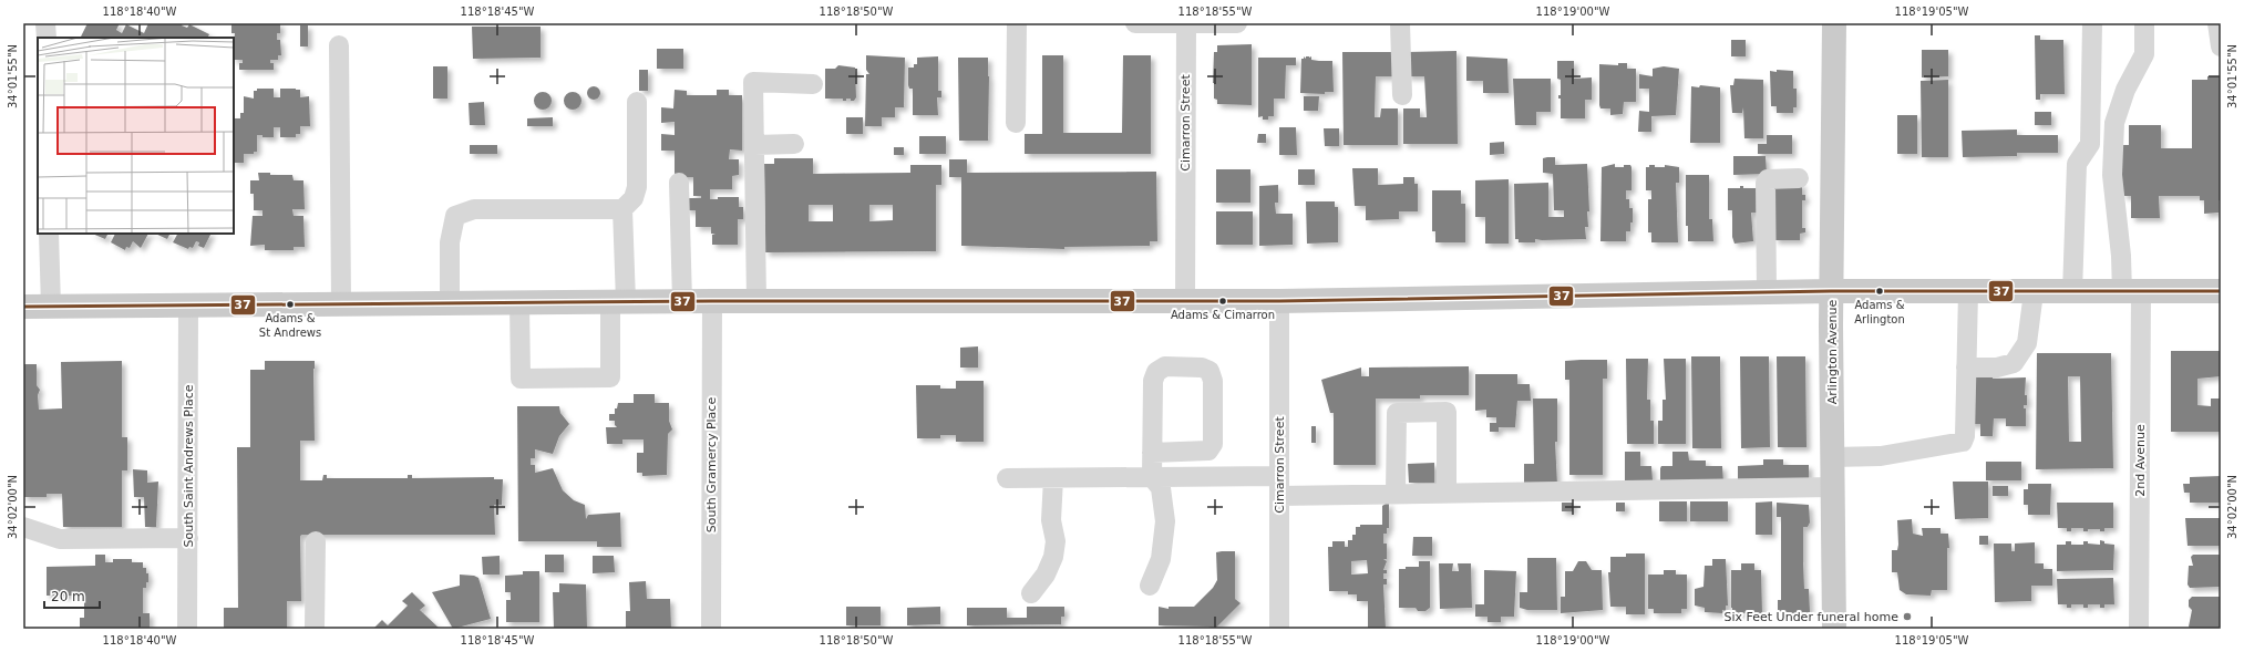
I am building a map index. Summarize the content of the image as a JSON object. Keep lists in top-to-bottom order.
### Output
{
  "streets": {
    "main road": ["Arlington Avenue"],
    "street": [
      "Cimarron Street",
      "2nd Avenue",
      "South Gramercy Place",
      "South Saint Andrews Place"
    ]
  },
  "places": [
    "Adams & Arlington",
    "Adams & Cimarron",
    "Adams & St Andrews",
    "Six Feet Under funeral home"
  ],
  "lines": ["transit line 37"],
  "scale_bar": "20 m",
  "coordinates": [
    "118°18'40\"W",
    "118°18'45\"W",
    "118°18'50\"W",
    "118°18'55\"W",
    "118°19'00\"W",
    "118°19'05\"W",
    "34°01'55\"N",
    "34°02'00\"N"
  ]
}
